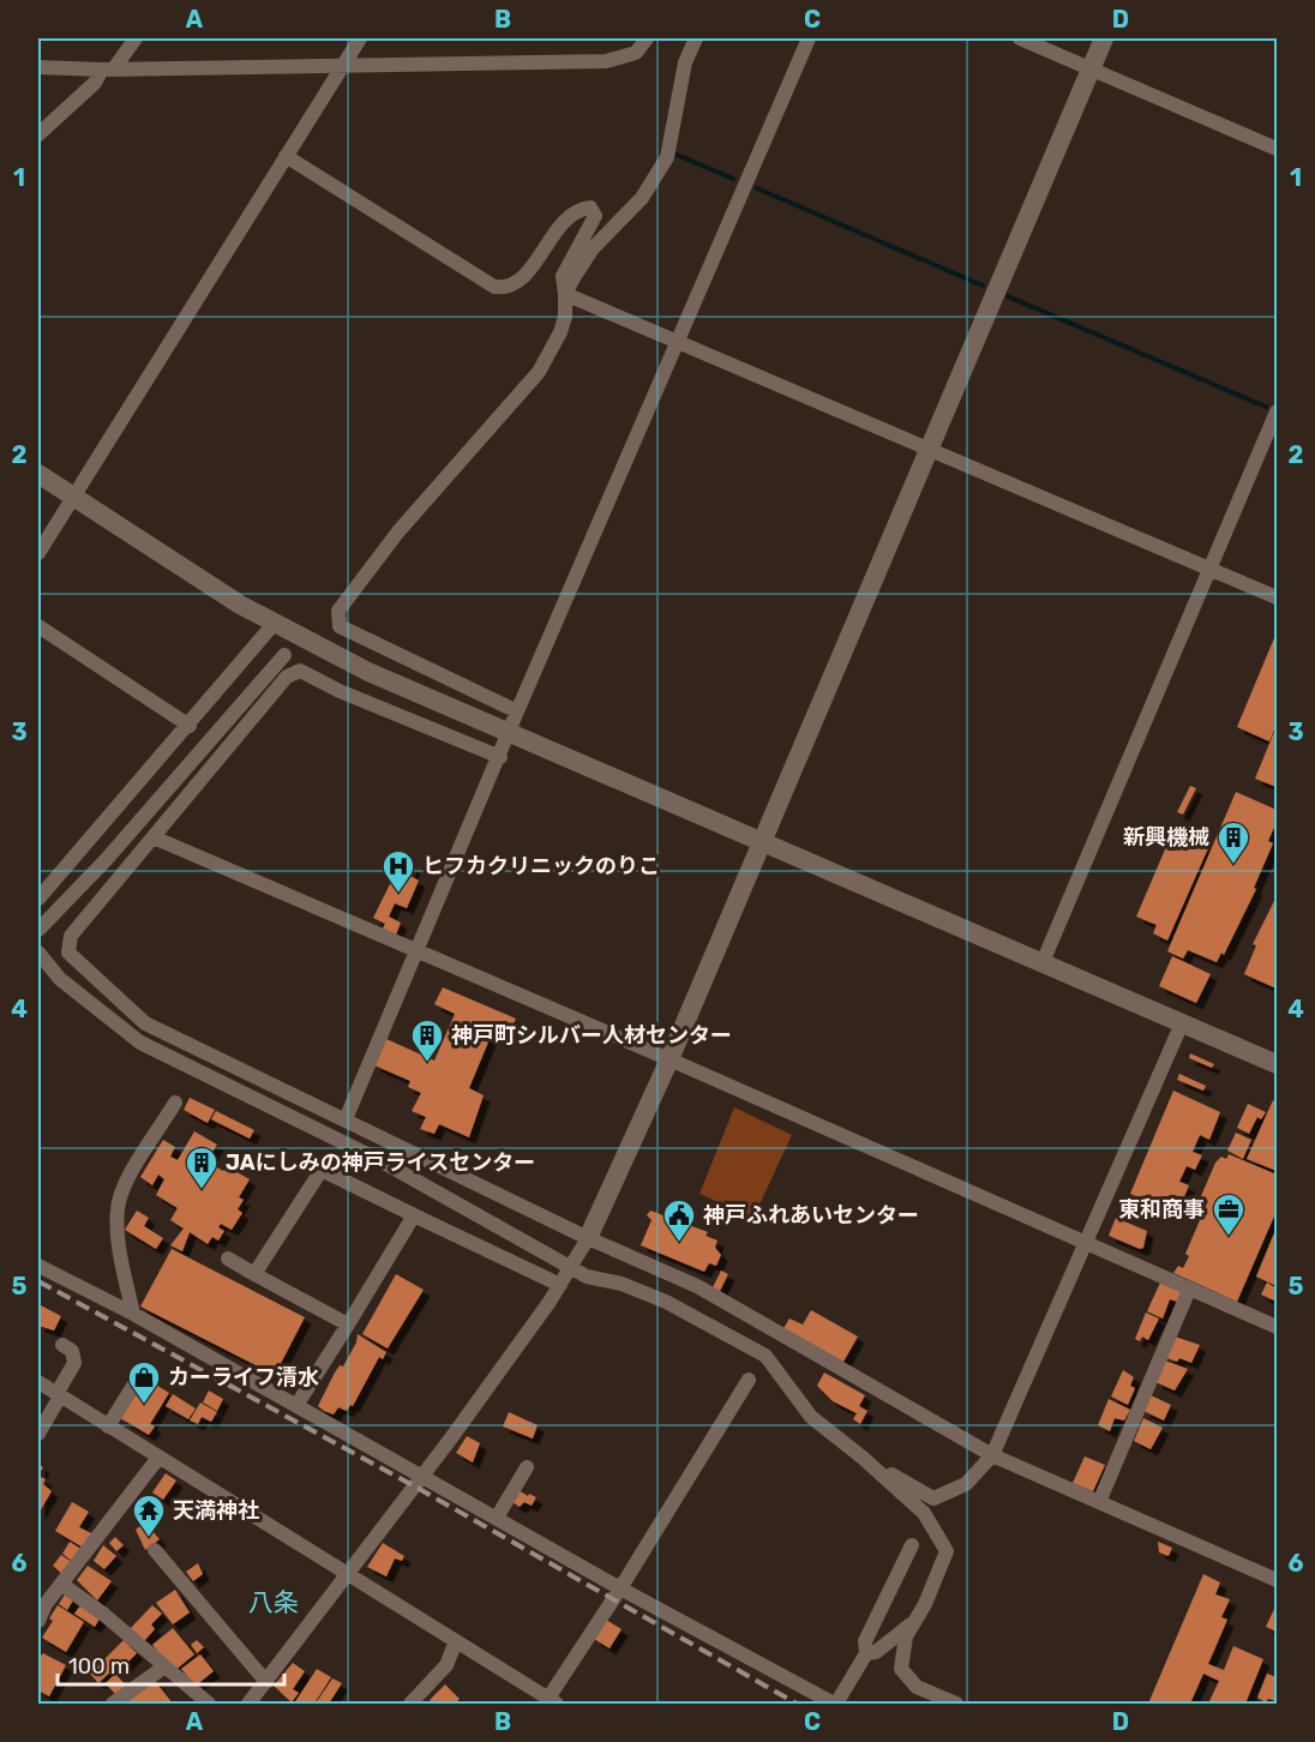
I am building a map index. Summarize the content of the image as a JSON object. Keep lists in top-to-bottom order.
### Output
{
  "districts": ["八条"],
  "places": {
    "building": ["新興機械", "神戸町シルバー人材センター", "JAにしみの神戸ライスセンター"],
    "hospital": ["ヒフカクリニックのりこ"],
    "office": ["東和商事"],
    "public building": ["神戸ふれあいセンター"],
    "shop": ["カーライフ清水"],
    "temple": ["天満神社"]
  },
  "scale_bar": "100 m",
  "grid": {
    "columns": [
      "A",
      "B",
      "C",
      "D"
    ],
    "rows": [
      "1",
      "2",
      "3",
      "4",
      "5",
      "6"
    ]
  }
}
